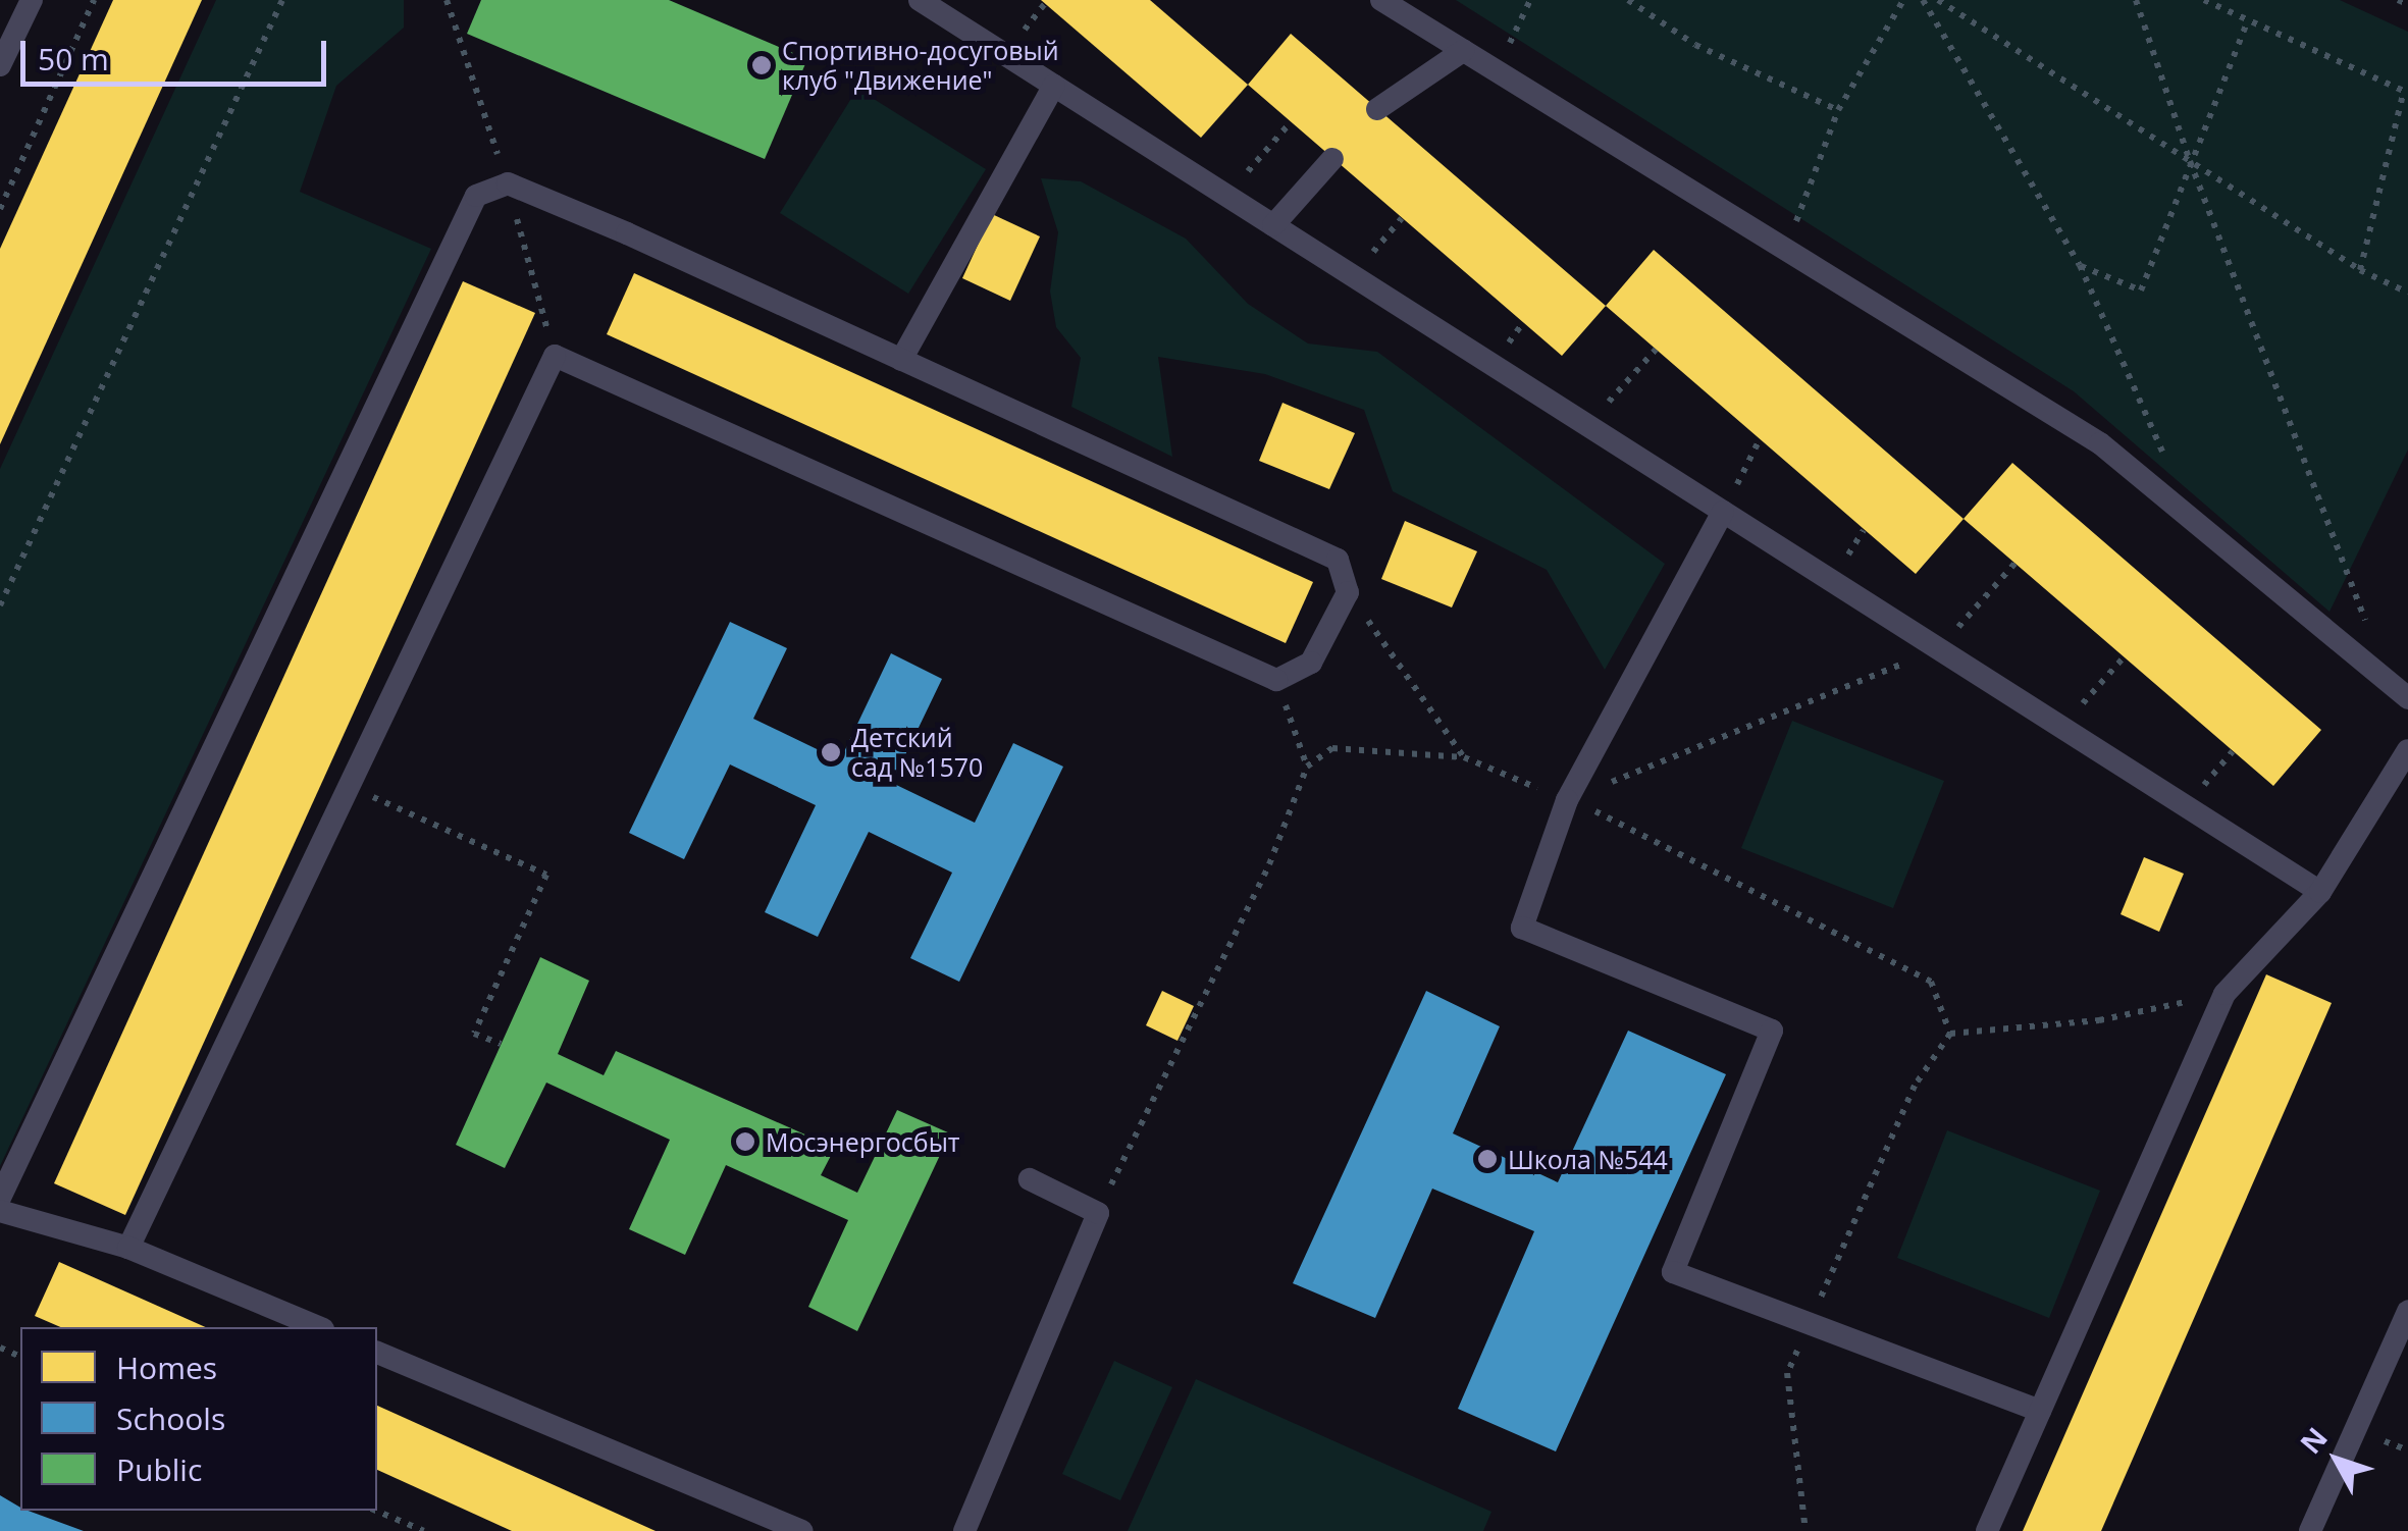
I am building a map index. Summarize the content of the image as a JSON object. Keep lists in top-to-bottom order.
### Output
{
  "places": [
    "Спортивно-досуговый клуб \"Движение\"",
    "Детский сад №1570",
    "Мосэнергосбыт",
    "Школа №544"
  ],
  "legend": ["Homes", "Schools", "Public"],
  "scale_bar": "50 m",
  "north": "top left"
}
